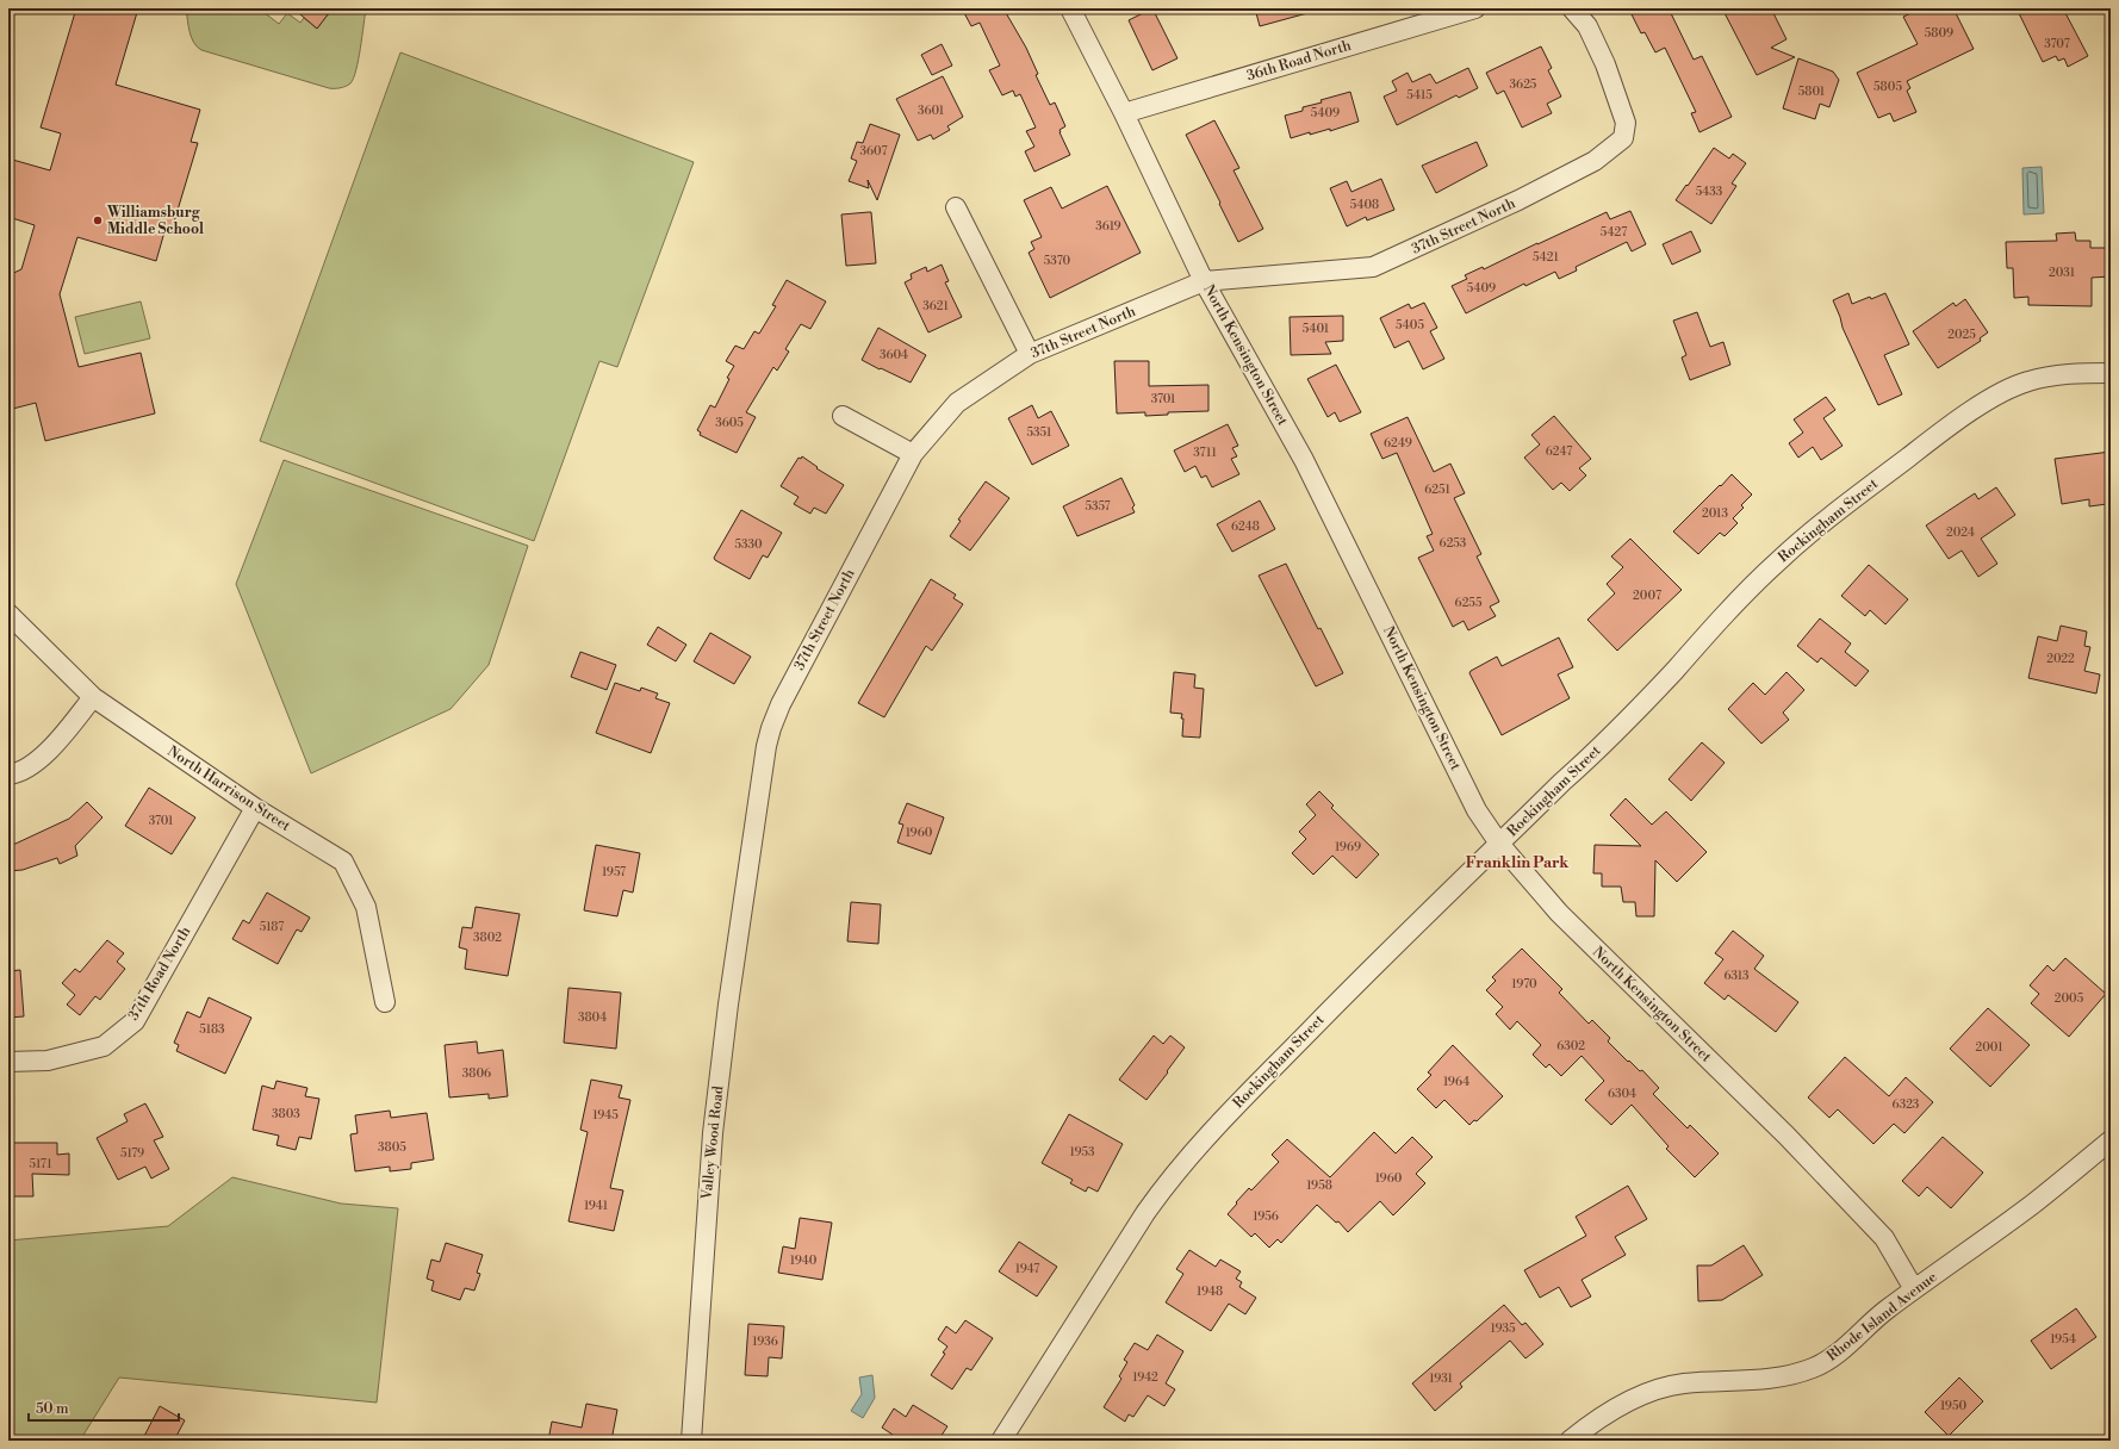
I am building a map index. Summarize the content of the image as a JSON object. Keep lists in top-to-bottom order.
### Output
{
  "streets": {
    "street": [
      "36th Road North",
      "37th Street North",
      "North Kensington Street",
      "Rockingham Street",
      "North Harrison Street",
      "37th Road North",
      "Valley Wood Road",
      "Rhode Island Avenue"
    ]
  },
  "crossings": [
    ["36th Road North", "North Kensington Street"],
    ["37th Street North", "North Kensington Street"],
    ["37th Street North", "Valley Wood Road"],
    ["North Kensington Street", "Rockingham Street"],
    ["North Kensington Street", "Rhode Island Avenue"],
    ["North Harrison Street", "37th Road North"]
  ],
  "districts": ["Franklin Park"],
  "places": ["Williamsburg Middle School"],
  "house_numbers": [
    "5809",
    "3707",
    "3625",
    "5805",
    "5801",
    "5415",
    "3601",
    "5409",
    "3607",
    "5433",
    "5408",
    "3619",
    "5427",
    "5421",
    "5370",
    "2031",
    "5409",
    "3621",
    "5405",
    "5401",
    "2025",
    "3604",
    "3701",
    "3605",
    "5351",
    "6249",
    "6247",
    "3711",
    "6251",
    "5357",
    "2013",
    "6248",
    "2024",
    "6253",
    "5330",
    "2007",
    "6255",
    "2022",
    "3701",
    "1960",
    "1969",
    "1957",
    "5187",
    "3802",
    "6313",
    "1970",
    "2005",
    "3804",
    "5183",
    "6302",
    "2001",
    "3806",
    "1964",
    "6304",
    "6323",
    "3803",
    "1945",
    "3805",
    "1953",
    "5179",
    "5171",
    "1960",
    "1958",
    "1941",
    "1956",
    "1940",
    "1947",
    "1948",
    "1935",
    "1954",
    "1936",
    "1942",
    "1931",
    "1950"
  ],
  "scale_bar": "50 m"
}
